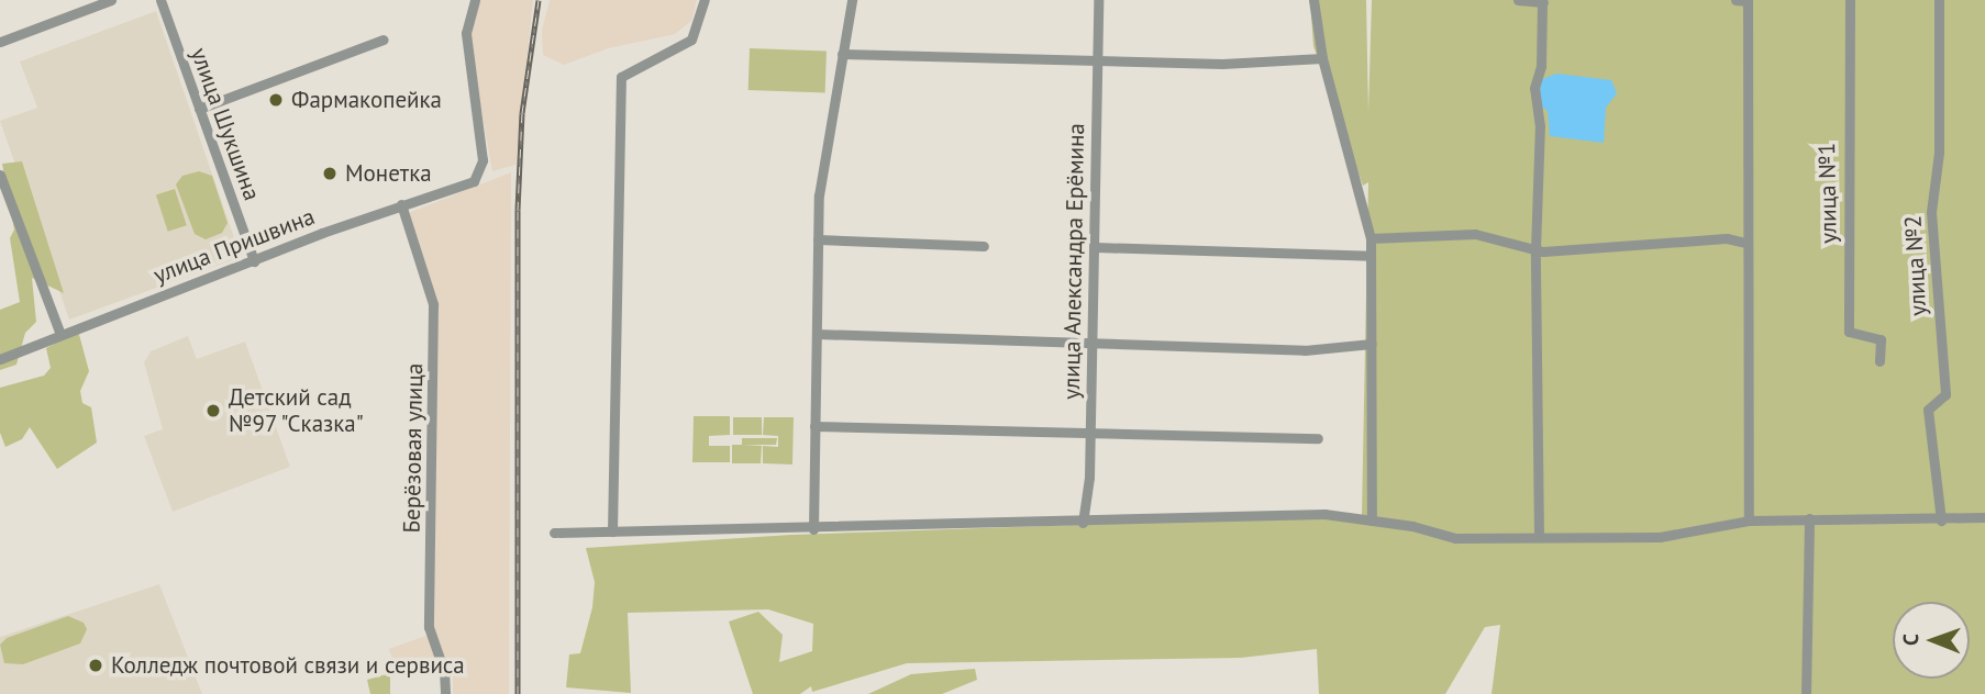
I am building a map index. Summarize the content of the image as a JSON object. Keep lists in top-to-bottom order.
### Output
{
  "streets": {
    "street": [
      "улица Шукшина",
      "улица №1",
      "улица Пришвина",
      "улица Александра Ерёмина",
      "улица №2",
      "Берёзовая улица"
    ]
  },
  "crossings": [
    ["улица Шукшина", "улица Пришвина"],
    ["улица Пришвина", "Берёзовая улица"]
  ],
  "places": [
    "Фармакопейка",
    "Монетка",
    "Детский сад №97 \"Сказка\"",
    "Колледж почтовой связи и сервиса"
  ],
  "north": "left"
}
